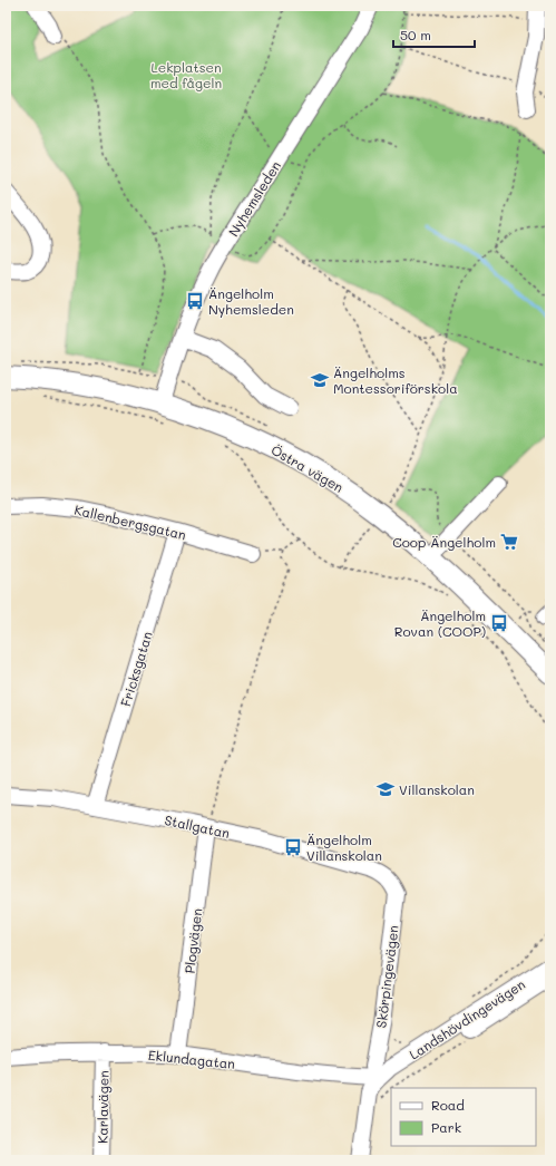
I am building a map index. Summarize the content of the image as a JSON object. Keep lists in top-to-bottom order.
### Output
{
  "streets": {
    "main road": ["Östra vägen"],
    "street": [
      "Nyhemsleden",
      "Kallenbergsgatan",
      "Fricksgatan",
      "Stallgatan",
      "Plogvägen",
      "Skörpingevägen",
      "Landshövdingevägen",
      "Eklundagatan",
      "Karlavägen"
    ]
  },
  "crossings": [
    ["Nyhemsleden", "Östra vägen"],
    ["Kallenbergsgatan", "Fricksgatan"],
    ["Fricksgatan", "Stallgatan"],
    ["Stallgatan", "Plogvägen"],
    ["Stallgatan", "Skörpingevägen"],
    ["Plogvägen", "Eklundagatan"],
    ["Skörpingevägen", "Landshövdingevägen"],
    ["Skörpingevägen", "Eklundagatan"],
    ["Landshövdingevägen", "Eklundagatan"],
    ["Eklundagatan", "Karlavägen"]
  ],
  "parks": ["Lekplatsen med fågeln"],
  "places": {
    "bus stop": ["Ängelholm Nyhemsleden", "Ängelholm Rovan (COOP)", "Ängelholm Villanskolan"],
    "school or university": ["Ängelholms Montessoriförskola", "Villanskolan"],
    "supermarket": ["Coop Ängelholm"]
  },
  "legend": ["Road", "Park"],
  "scale_bar": "50 m"
}
